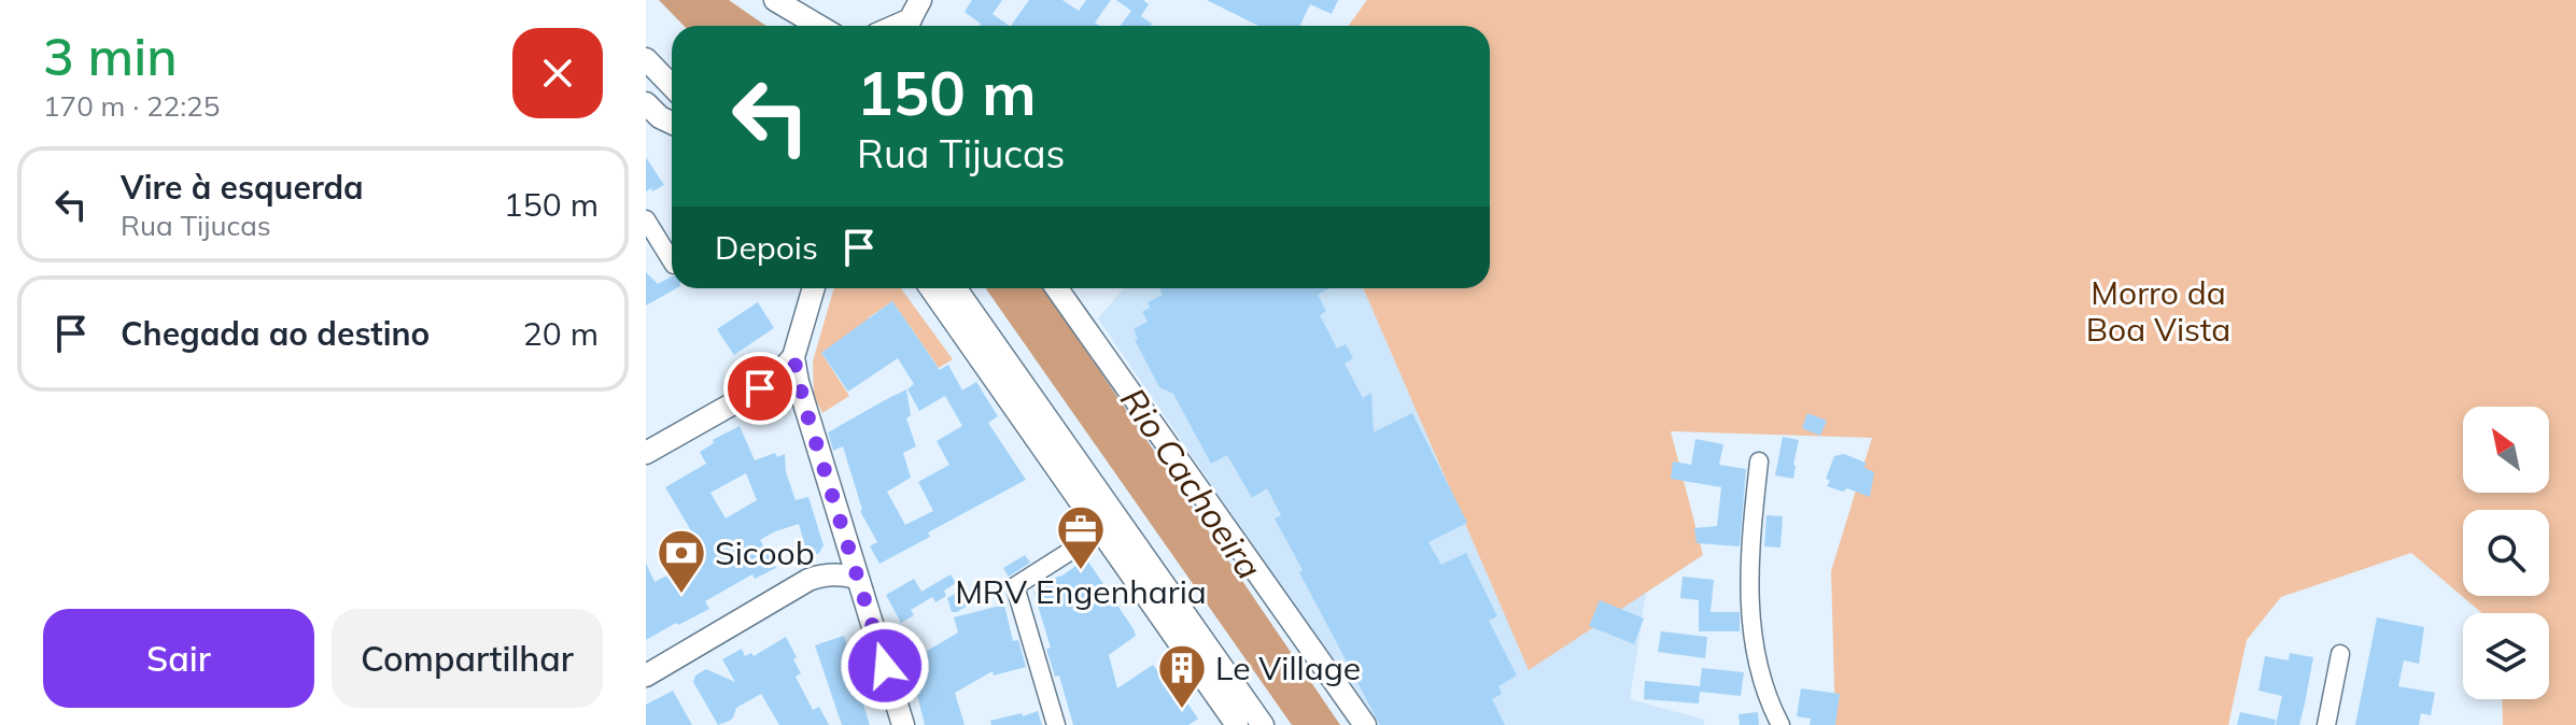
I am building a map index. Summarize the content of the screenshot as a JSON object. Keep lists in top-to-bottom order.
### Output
{
  "water": ["Rio Cachoeira"],
  "parks": ["Morro da Boa Vista"],
  "places": {
    "office": ["MRV Engenharia"],
    "bank": ["Sicoob"],
    "building": ["Le Village"]
  },
  "north": "top left",
  "page": {
    "heading": ["3 min", "170 m · 22:25"],
    "turn": ["150 m", "Rua Tijucas"],
    "list": [
      {
        "name": "Vire à esquerda",
        "note": "Rua Tijucas",
        "value": "150 m"
      },
      {
        "name": "Chegada ao destino",
        "value": "20 m"
      }
    ],
    "then": "Depois",
    "buttons": ["Sair", "Compartilhar"]
  }
}
